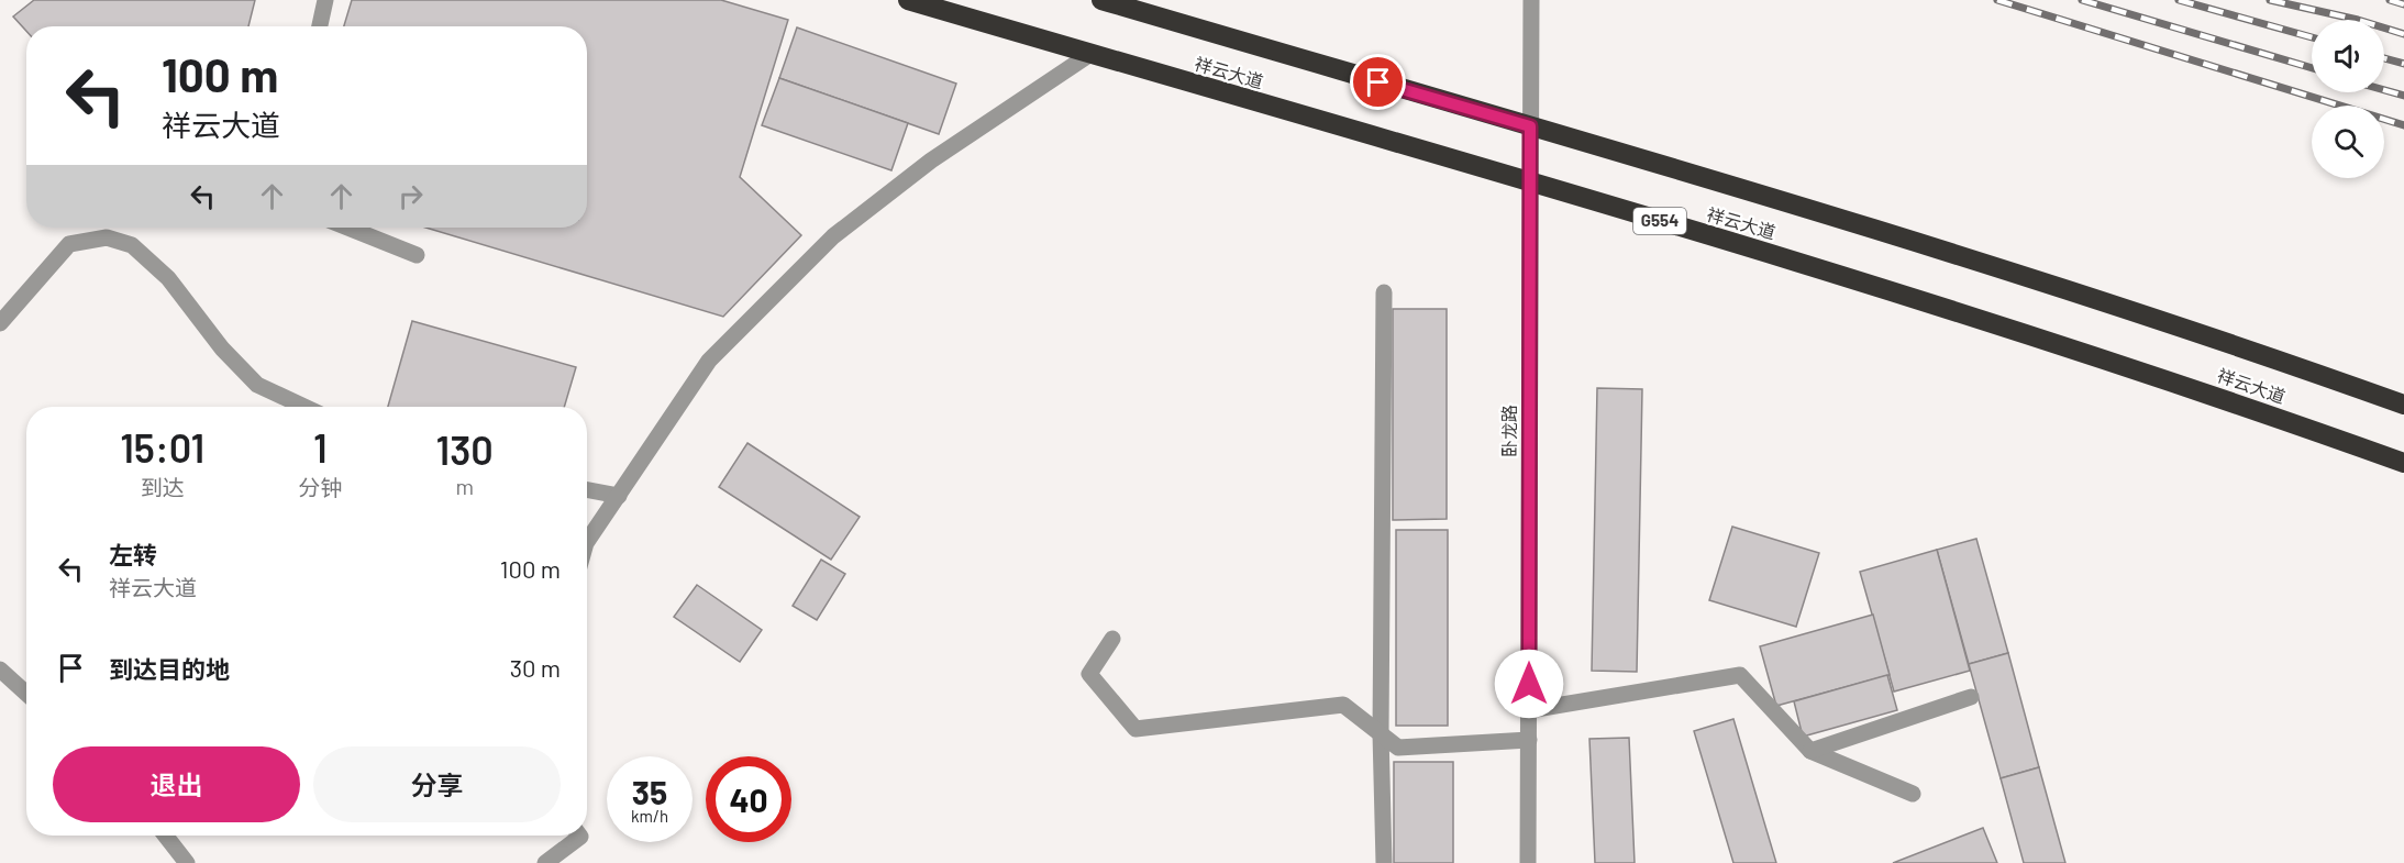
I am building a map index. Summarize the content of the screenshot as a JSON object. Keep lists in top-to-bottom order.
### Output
{
  "streets": {
    "highway": ["祥云大道", "G554"],
    "street": ["卧龙路"]
  },
  "crossings": [
    ["祥云大道", "卧龙路"]
  ],
  "page": {
    "turn": ["100 m", "祥云大道"],
    "eta": [
      "15:01",
      "到达",
      "1",
      "分钟",
      "130",
      "m"
    ],
    "list": [
      {
        "name": "左转",
        "note": "祥云大道",
        "value": "100 m"
      },
      {
        "name": "到达目的地",
        "value": "30 m"
      }
    ],
    "buttons": ["退出", "分享"],
    "speed": "35 km/h",
    "limit": "40"
  }
}
